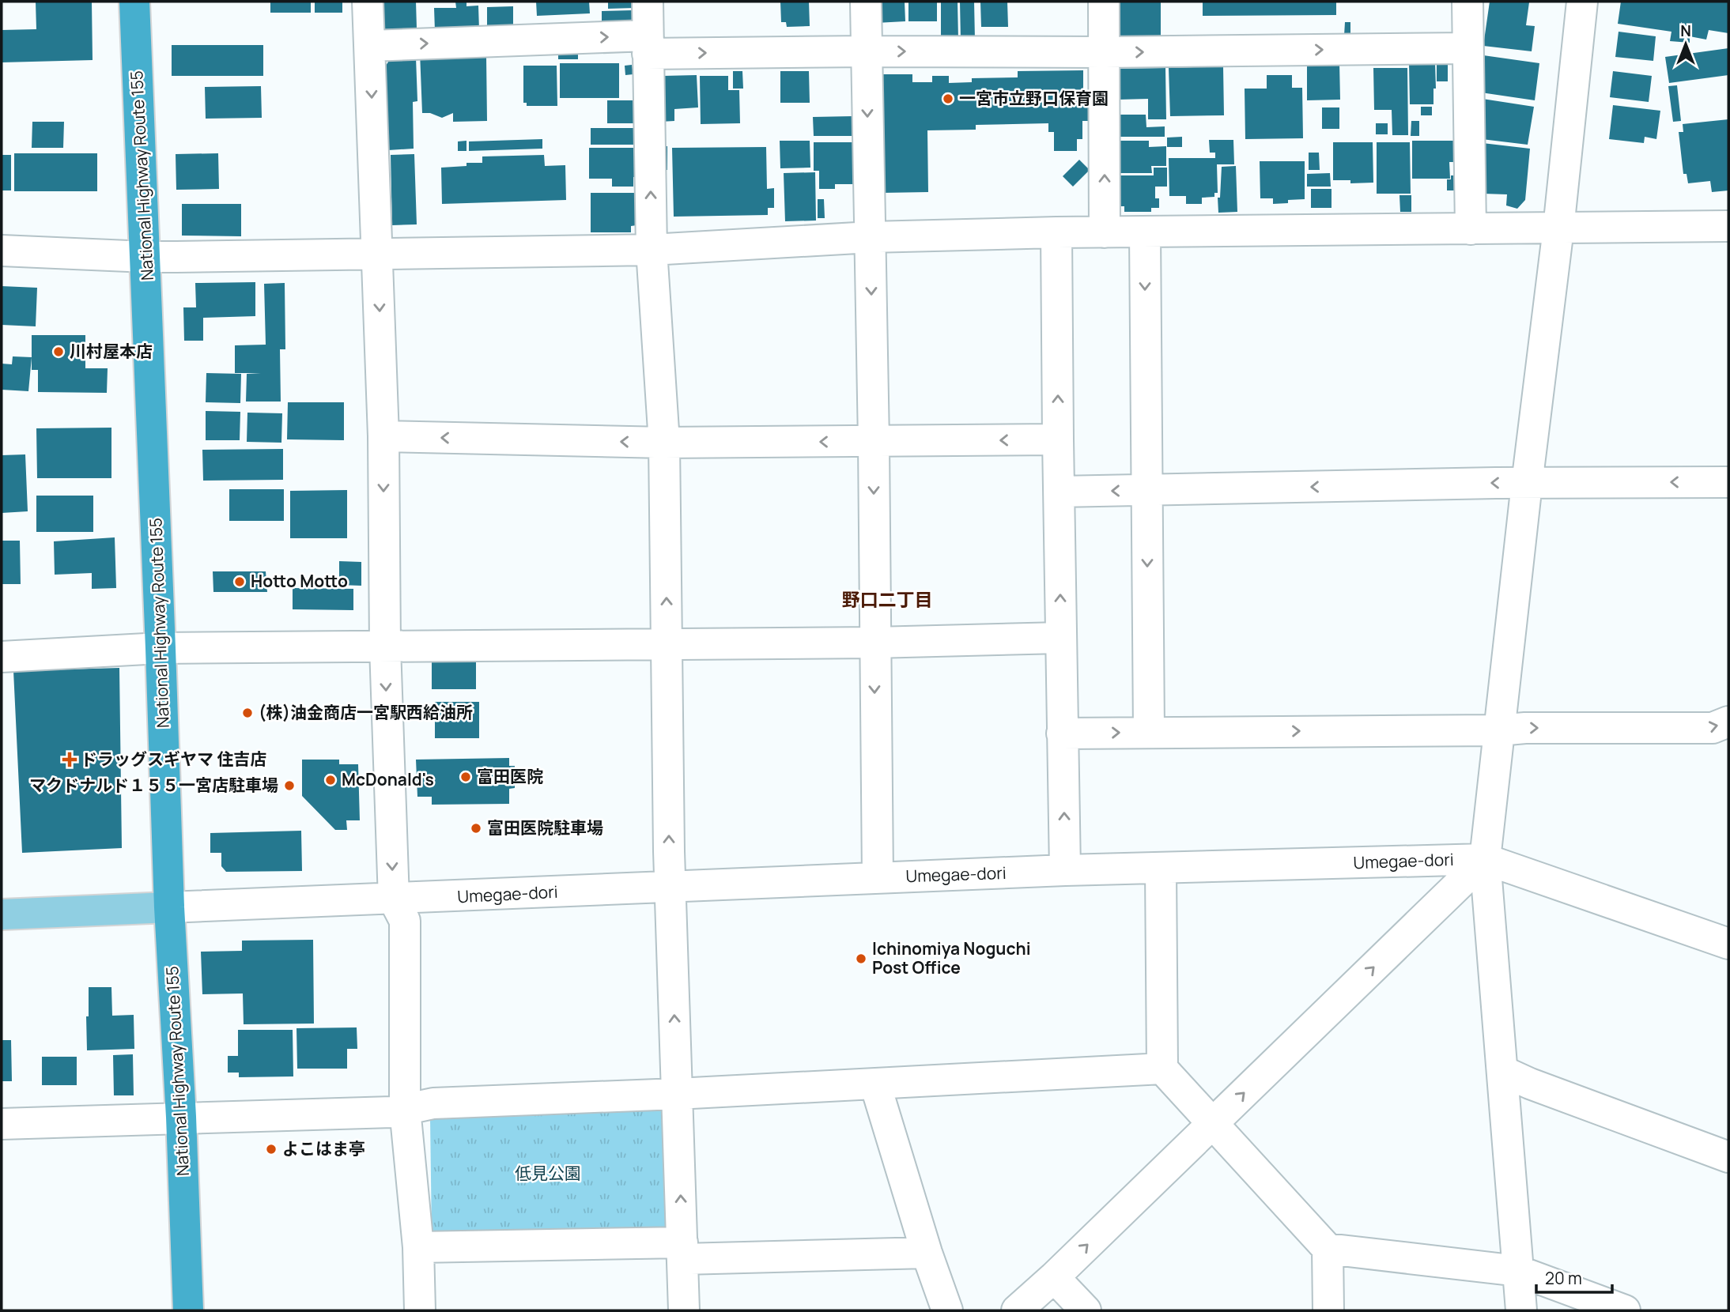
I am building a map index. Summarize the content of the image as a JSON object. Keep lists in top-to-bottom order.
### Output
{
  "streets": {
    "highway": ["National Highway Route 155"],
    "street": ["Umegae-dori"]
  },
  "crossings": [
    ["National Highway Route 155", "Umegae-dori"]
  ],
  "districts": ["野口二丁目"],
  "parks": ["低見公園"],
  "places": {
    "other": [
      "一宮市立野口保育園",
      "川村屋本店",
      "Hotto Motto",
      "(株)油金商店一宮駅西給油所",
      "富田医院",
      "McDonald's",
      "マクドナルド１５５一宮店駐車場",
      "富田医院駐車場",
      "Ichinomiya Noguchi Post Office",
      "よこはま亭"
    ],
    "health": ["ドラッグスギヤマ 住吉店"]
  },
  "scale_bar": "20 m",
  "north": "top"
}
